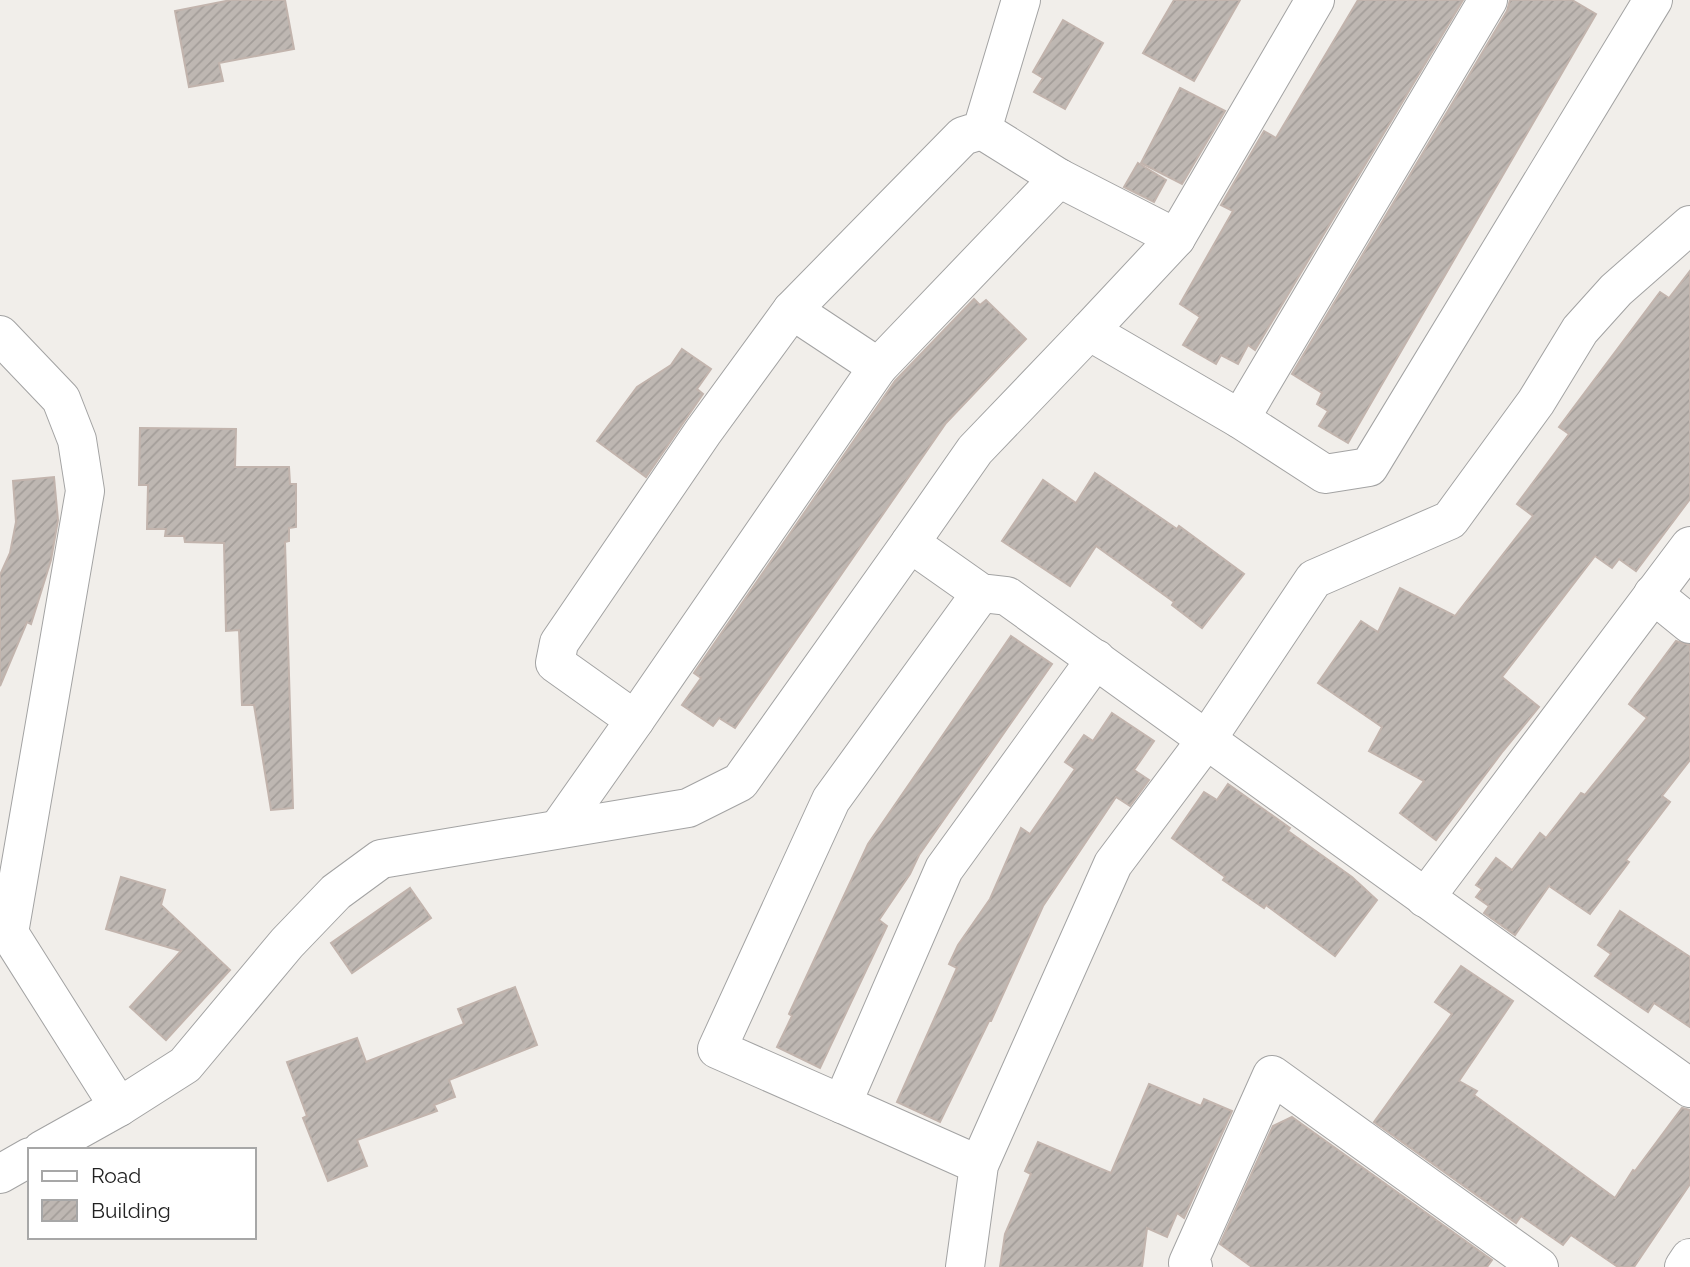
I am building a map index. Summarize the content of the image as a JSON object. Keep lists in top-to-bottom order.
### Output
{
  "legend": ["Road", "Building"]
}
